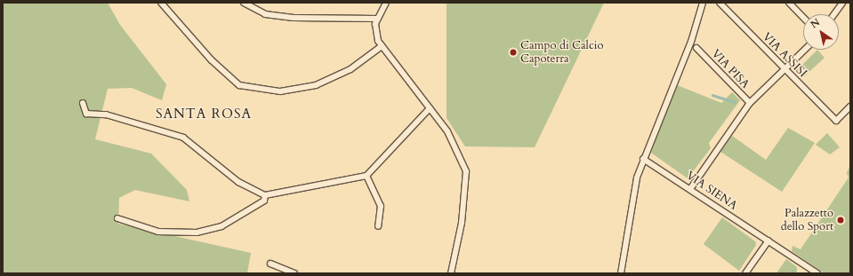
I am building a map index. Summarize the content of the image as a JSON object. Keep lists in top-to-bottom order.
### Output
{
  "streets": {
    "street": ["VIA ASSISI", "VIA PISA", "VIA SIENA"]
  },
  "districts": ["SANTA ROSA"],
  "places": ["Campo di Calcio Capoterra", "Palazzetto dello Sport"],
  "north": "top left"
}
